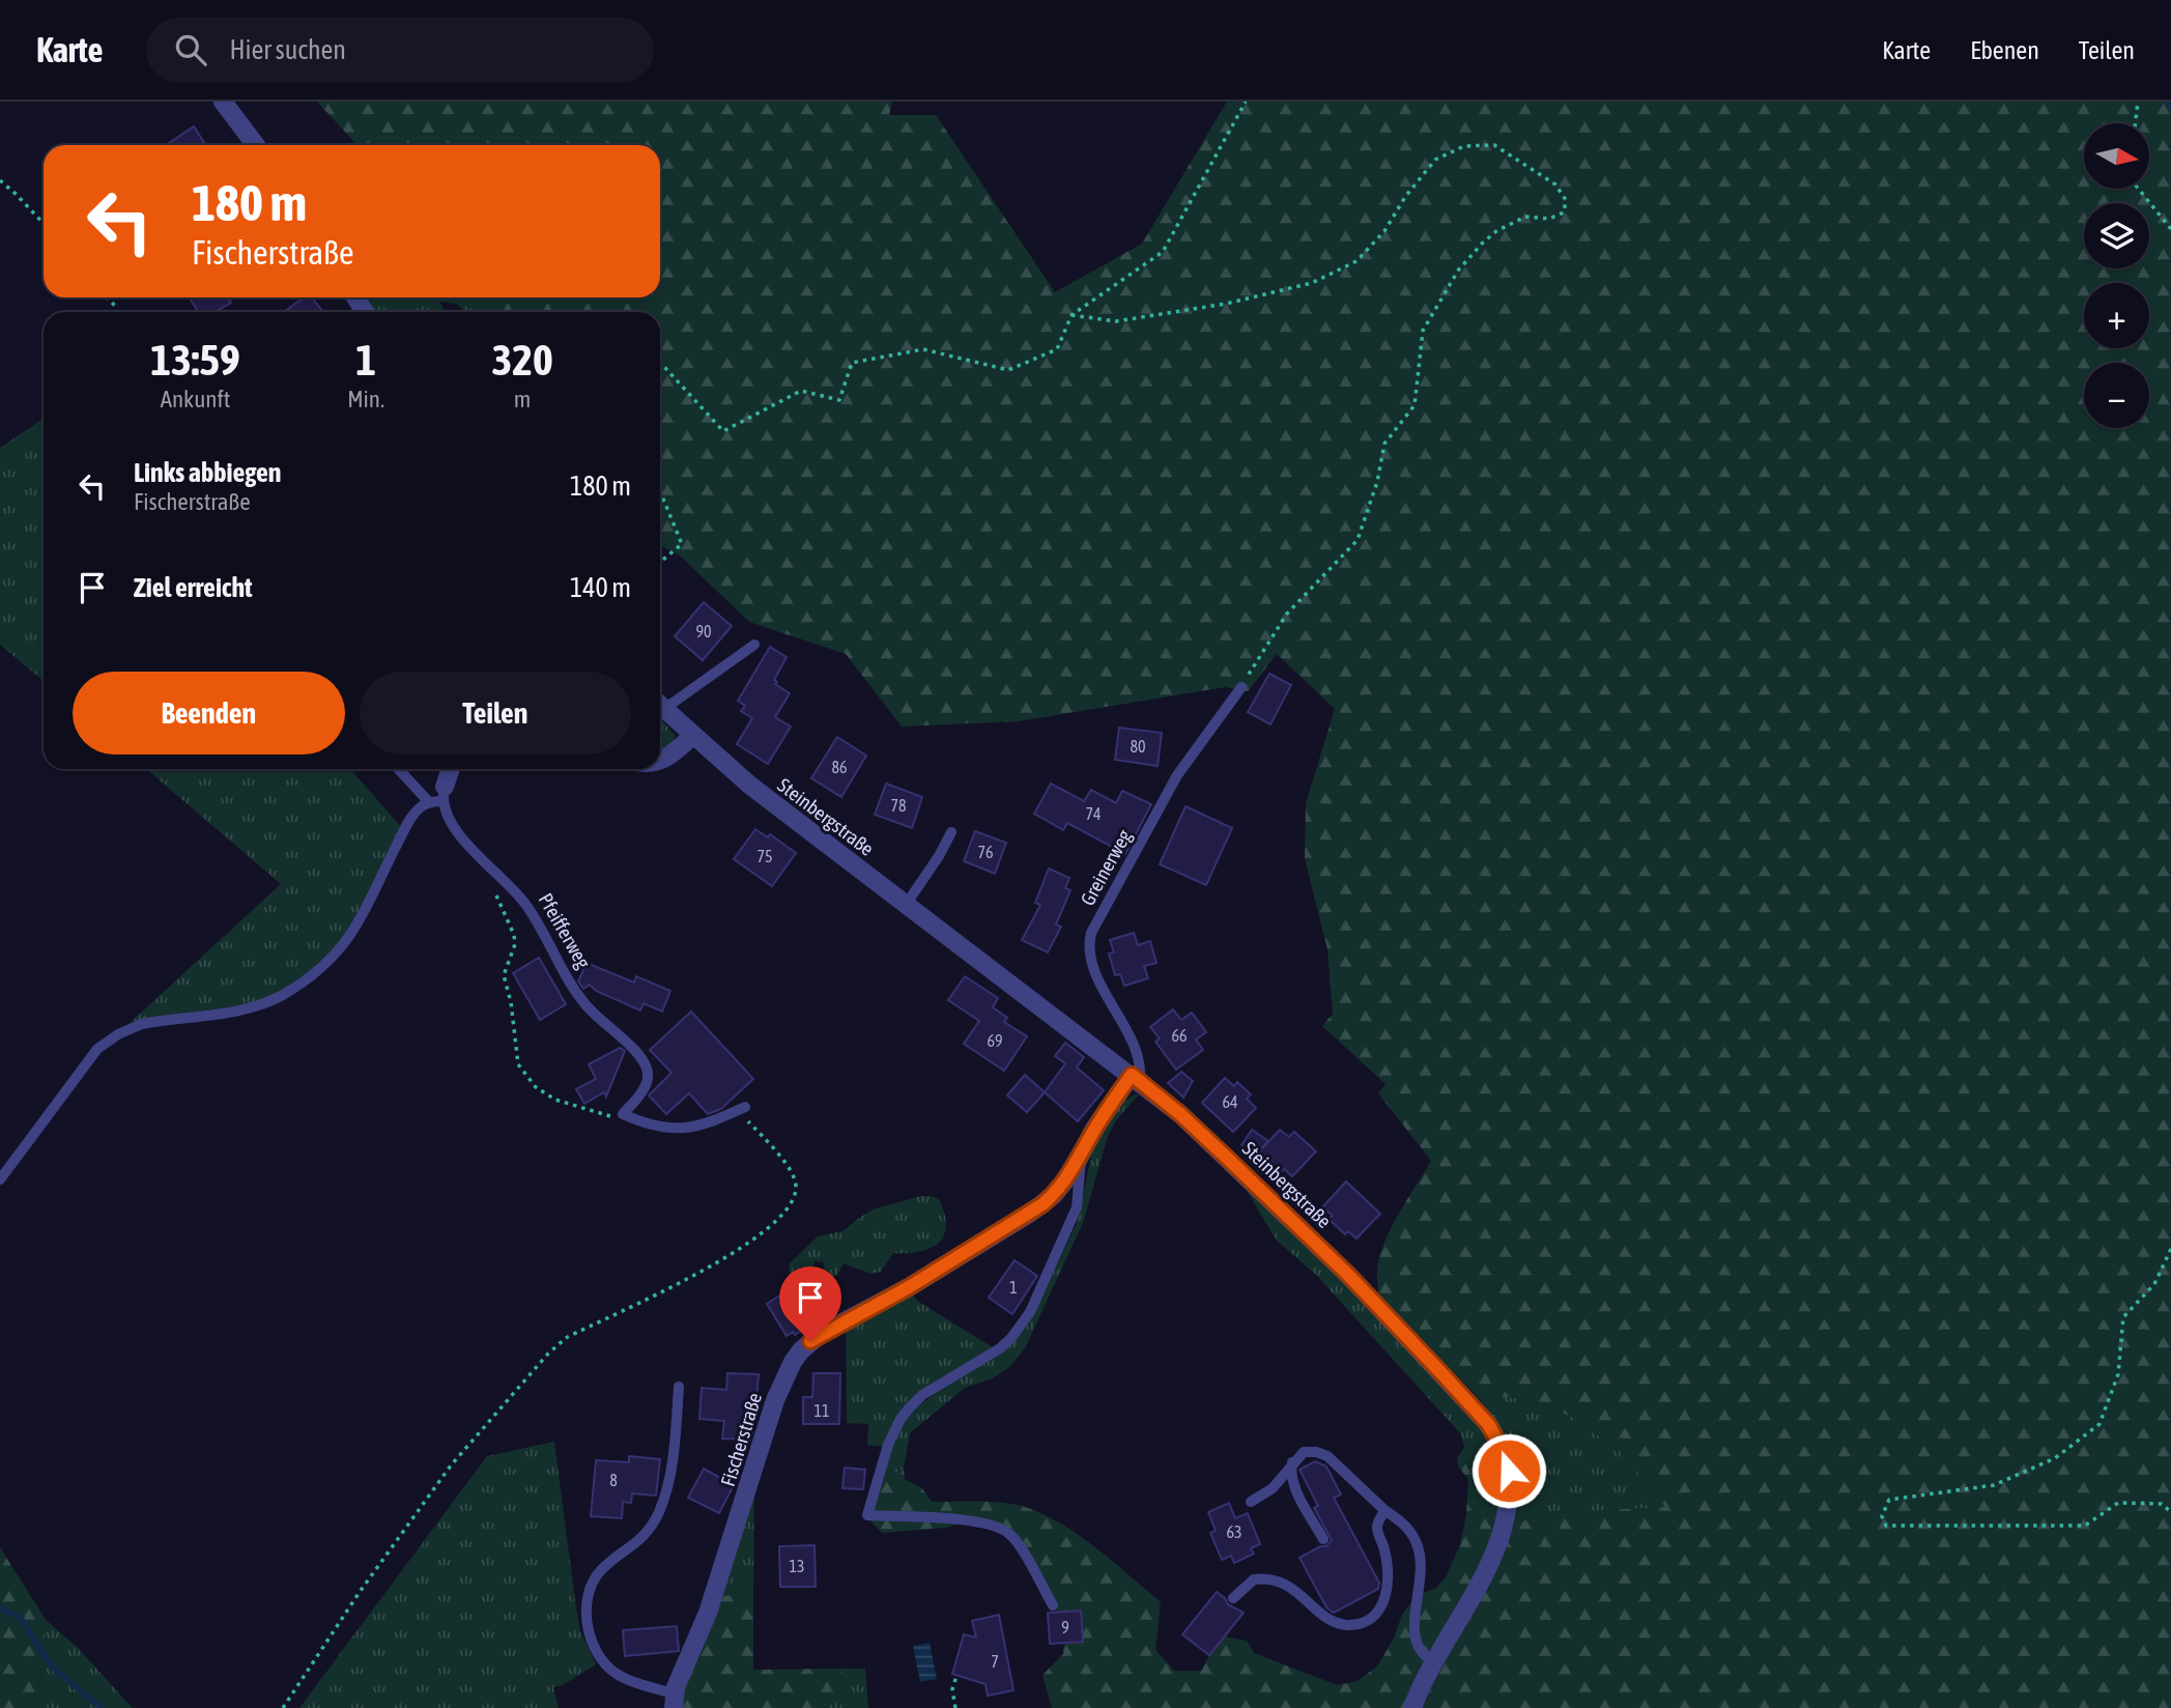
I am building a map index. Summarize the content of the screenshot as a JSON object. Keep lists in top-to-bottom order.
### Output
{
  "streets": {
    "street": ["Steinbergstraße", "Fischerstraße"],
    "lane": ["Greinerweg", "Pfeifferweg"]
  },
  "crossings": [
    ["Steinbergstraße", "Greinerweg"],
    ["Steinbergstraße", "Fischerstraße"],
    ["Greinerweg", "Fischerstraße"]
  ],
  "house_numbers": [
    "90",
    "80",
    "86",
    "78",
    "74",
    "76",
    "75",
    "66",
    "69",
    "64",
    "1",
    "11",
    "8",
    "63",
    "13",
    "9",
    "7"
  ],
  "north": "right",
  "page": {
    "header": "Karte",
    "search": "Hier suchen",
    "nav": ["Karte", "Ebenen", "Teilen"],
    "map_buttons": ["+", "−"],
    "turn": ["180 m", "Fischerstraße"],
    "eta": [
      "13:59",
      "Ankunft",
      "1",
      "Min.",
      "320",
      "m"
    ],
    "list": [
      {
        "name": "Links abbiegen",
        "note": "Fischerstraße",
        "value": "180 m"
      },
      {
        "name": "Ziel erreicht",
        "value": "140 m"
      }
    ],
    "buttons": ["Beenden", "Teilen"]
  }
}
